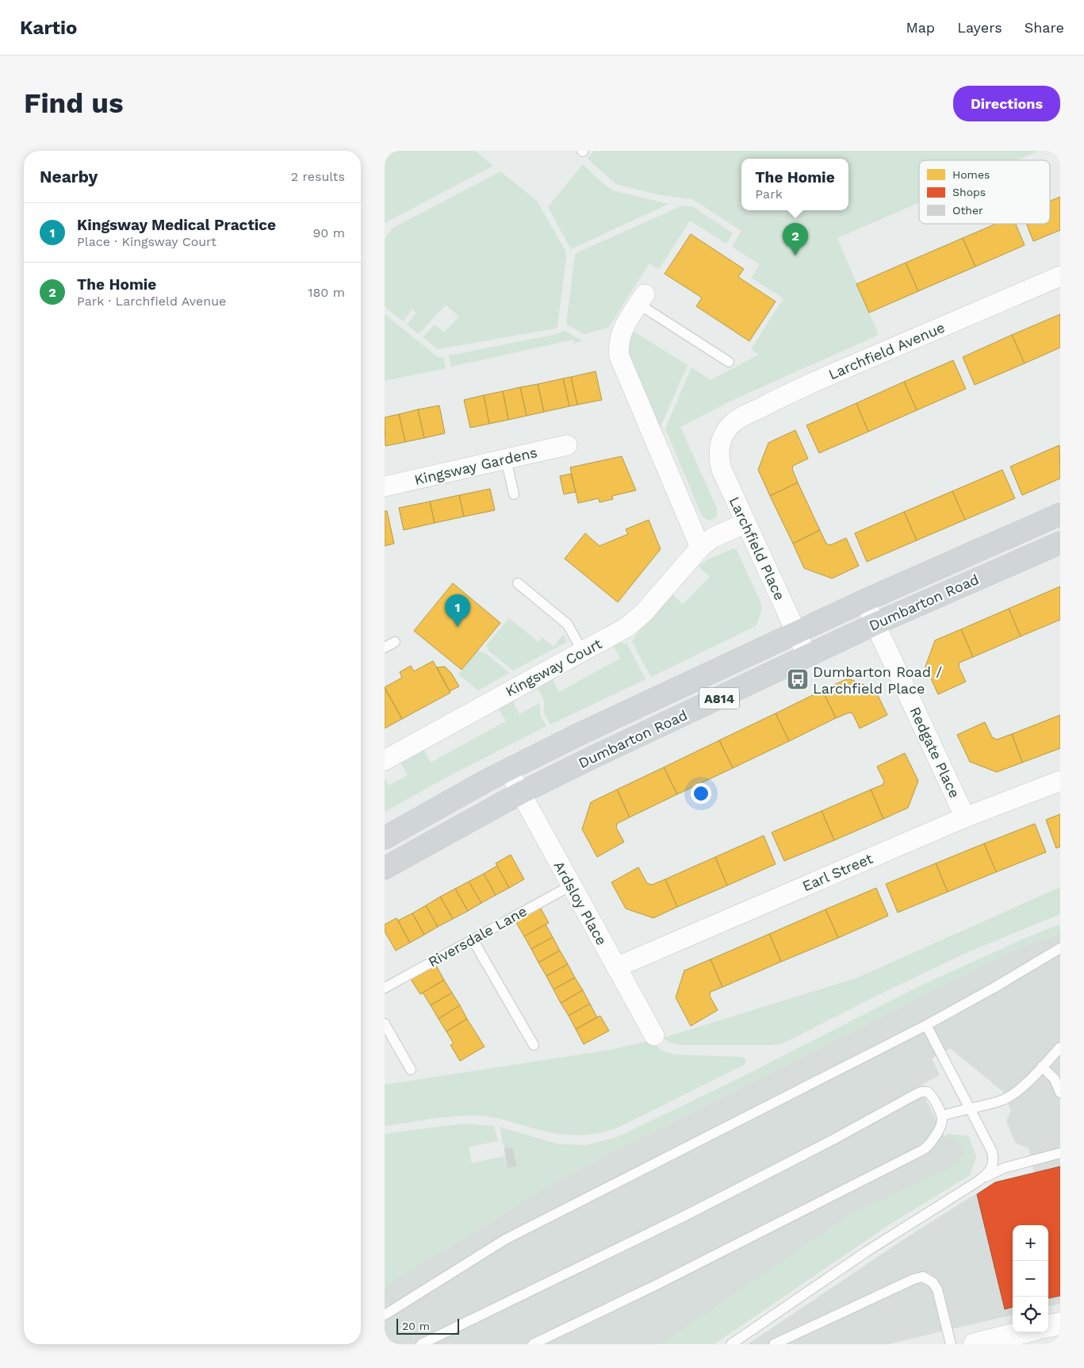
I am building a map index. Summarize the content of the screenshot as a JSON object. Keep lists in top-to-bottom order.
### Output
{
  "streets": {
    "main road": ["Dumbarton Road", "A814"],
    "street": [
      "Larchfield Avenue",
      "Kingsway Gardens",
      "Larchfield Place",
      "Kingsway Court",
      "Redgate Place",
      "Earl Street",
      "Ardsloy Place"
    ],
    "lane": ["Riversdale Lane"]
  },
  "crossings": [
    ["Larchfield Avenue", "Larchfield Place"],
    ["Larchfield Place", "Dumbarton Road"],
    ["Larchfield Place", "Kingsway Court"],
    ["Dumbarton Road", "Redgate Place"],
    ["Dumbarton Road", "Ardsloy Place"],
    ["Redgate Place", "Earl Street"],
    ["Earl Street", "Ardsloy Place"],
    ["Ardsloy Place", "Riversdale Lane"]
  ],
  "places": {
    "bus stop": ["Dumbarton Road / Larchfield Place"]
  },
  "legend": ["Homes", "Shops", "Other"],
  "scale_bar": "20 m",
  "page": {
    "header": "Kartio",
    "nav": ["Map", "Layers", "Share"],
    "buttons": "Directions",
    "title": "Find us",
    "heading": ["Nearby", "2 results"],
    "popup": ["The Homie", "Park"],
    "list": [
      {
        "mark": "1",
        "name": "Kingsway Medical Practice",
        "note": "Place · Kingsway Court",
        "value": "90 m"
      },
      {
        "mark": "2",
        "name": "The Homie",
        "note": "Park · Larchfield Avenue",
        "value": "180 m"
      }
    ],
    "pins": ["2", "1"],
    "map_buttons": ["+", "−"],
    "scale": "20 m"
  }
}
